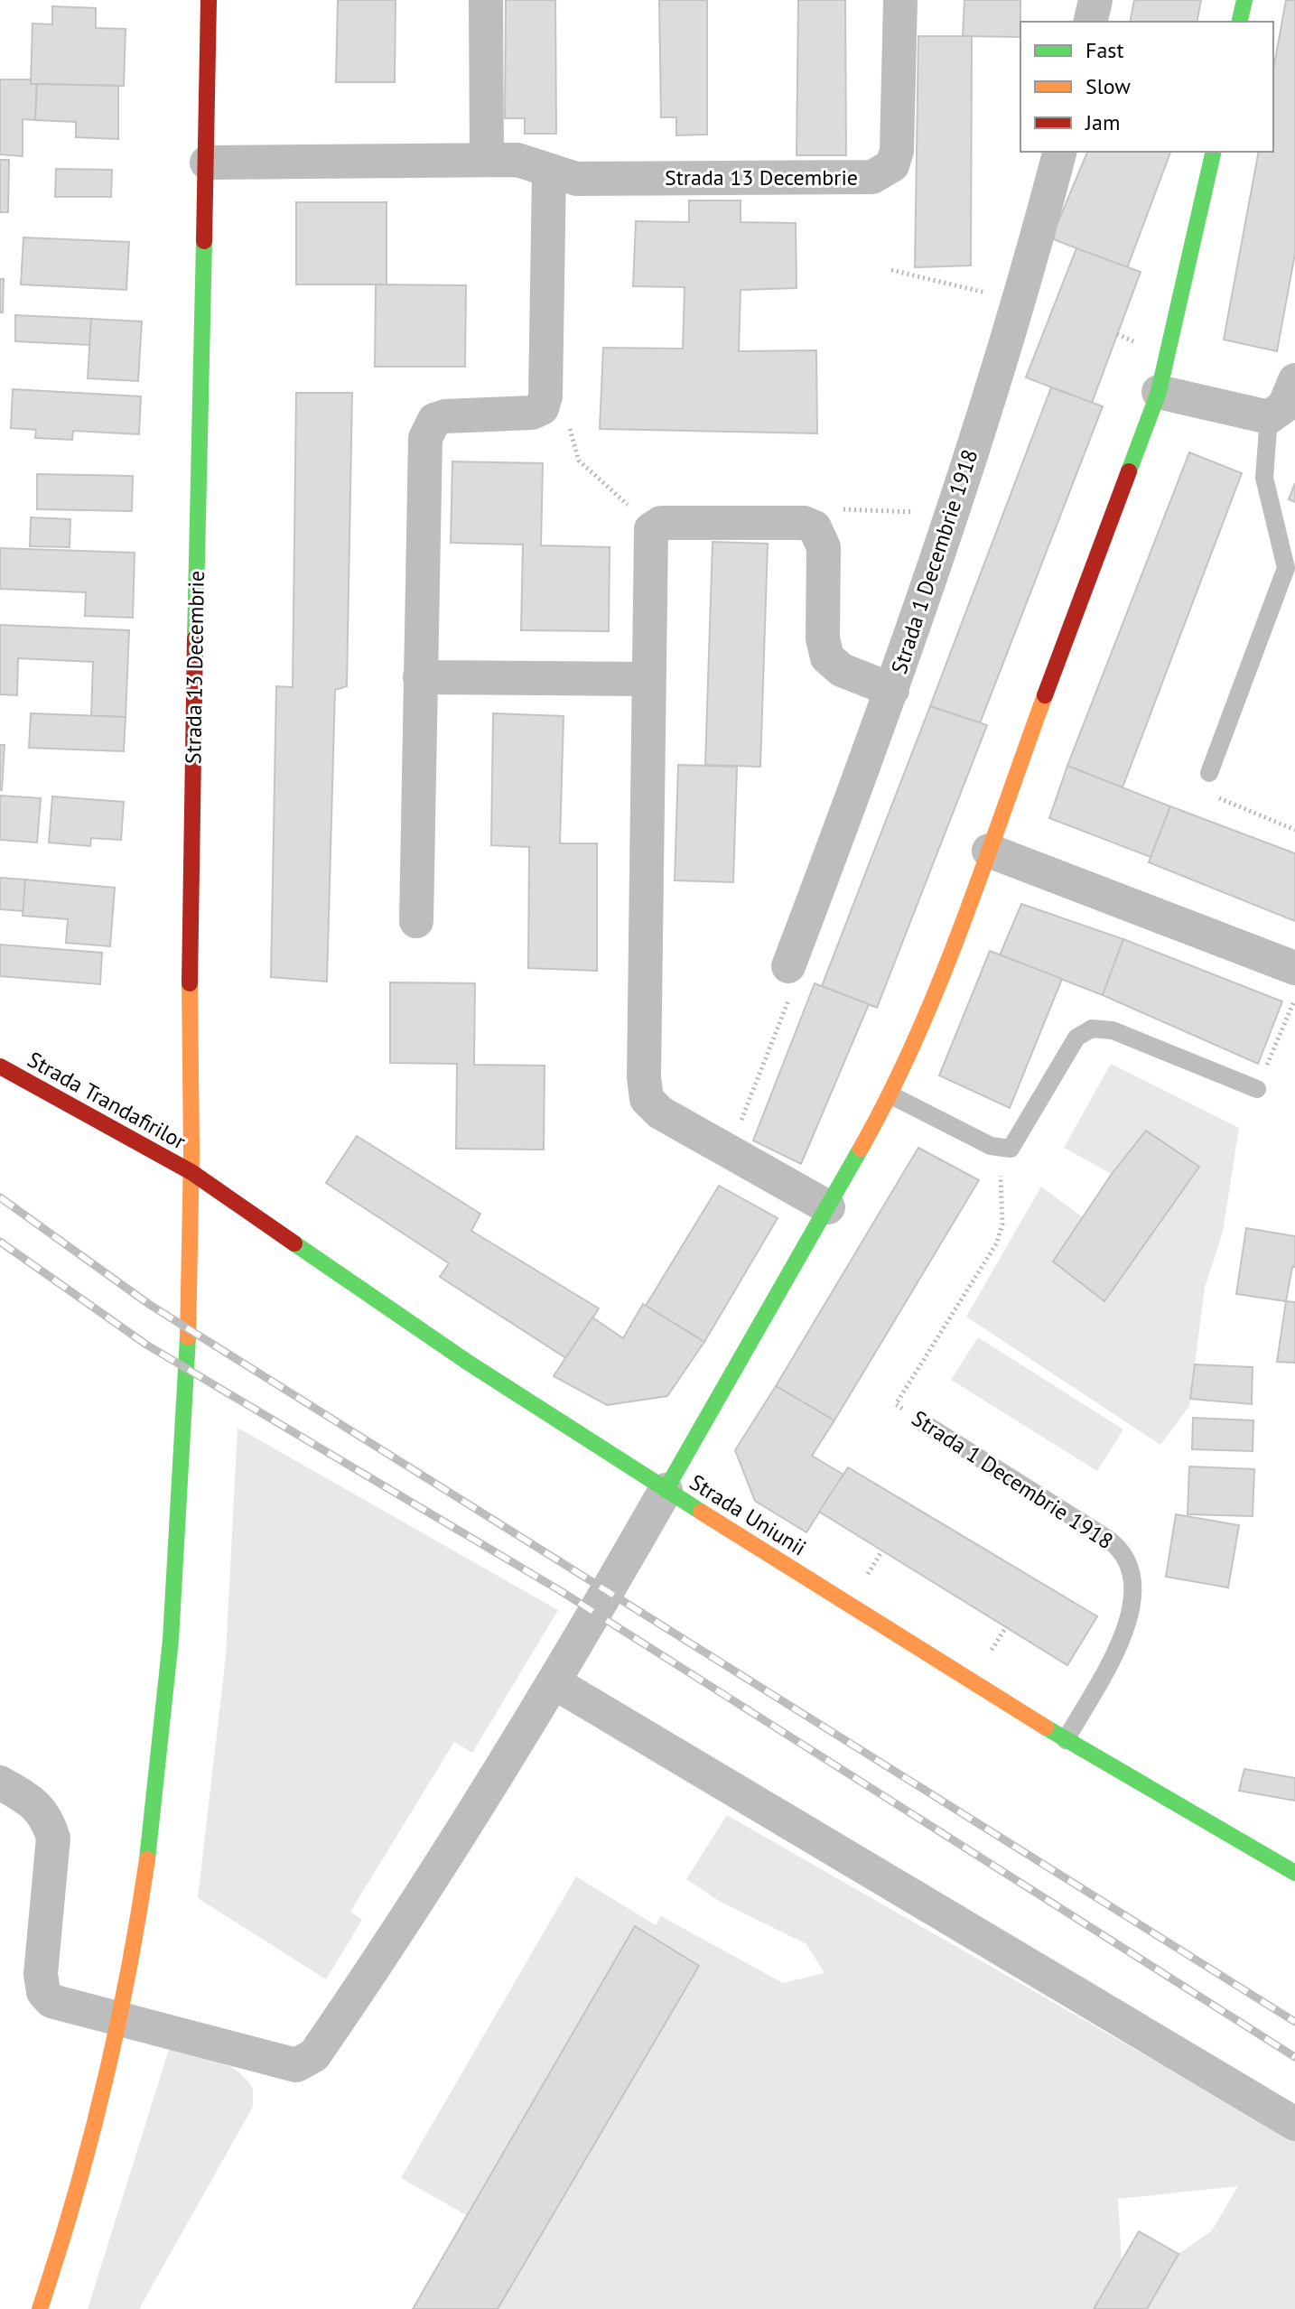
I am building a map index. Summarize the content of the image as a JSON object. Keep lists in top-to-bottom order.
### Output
{
  "streets": {
    "main road": ["Strada 13 Decembrie", "Strada Trandafirilor", "Strada Uniunii"],
    "street": ["Strada 1 Decembrie 1918"]
  },
  "crossings": [
    ["Strada 13 Decembrie", "Strada Trandafirilor"],
    ["Strada 13 Decembrie", "Strada Uniunii"],
    ["Strada 1 Decembrie 1918", "Strada Uniunii"],
    ["Strada Trandafirilor", "Strada Uniunii"]
  ],
  "legend": ["Fast", "Slow", "Jam"]
}
